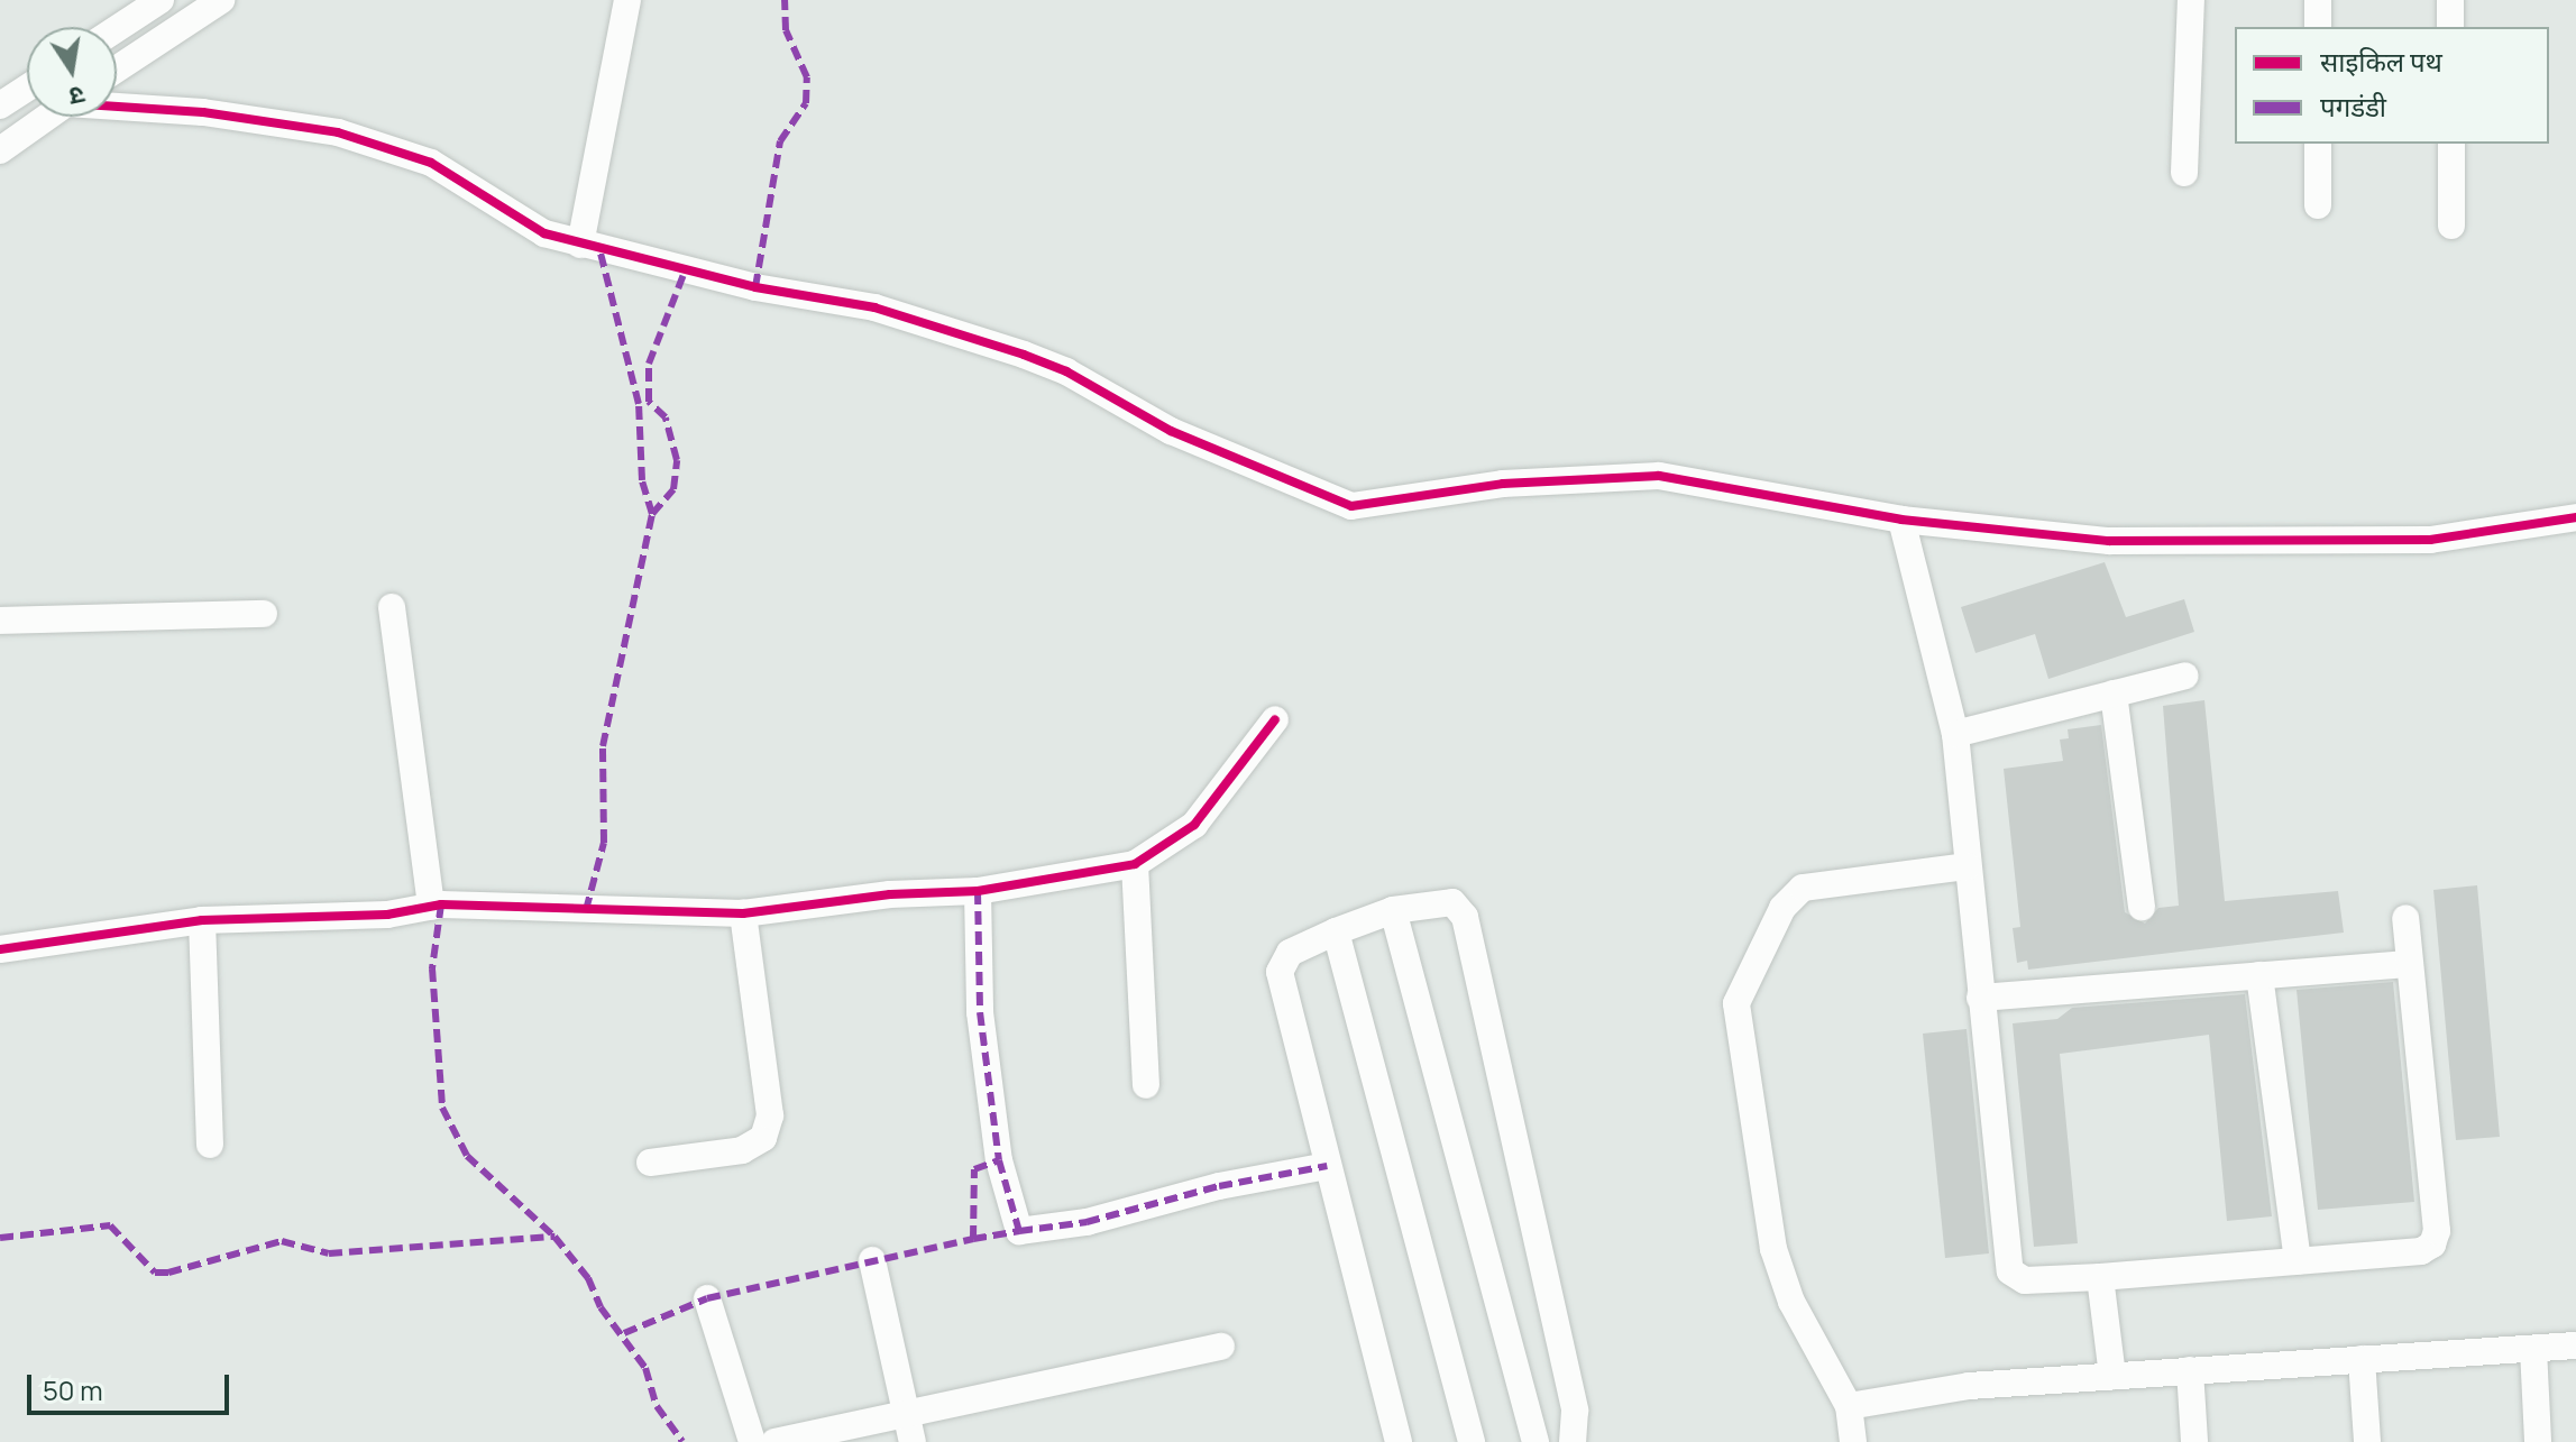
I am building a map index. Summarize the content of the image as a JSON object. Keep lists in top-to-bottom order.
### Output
{
  "legend": ["साइकिल पथ", "पगडंडी"],
  "scale_bar": "50 m",
  "north": "bottom"
}
